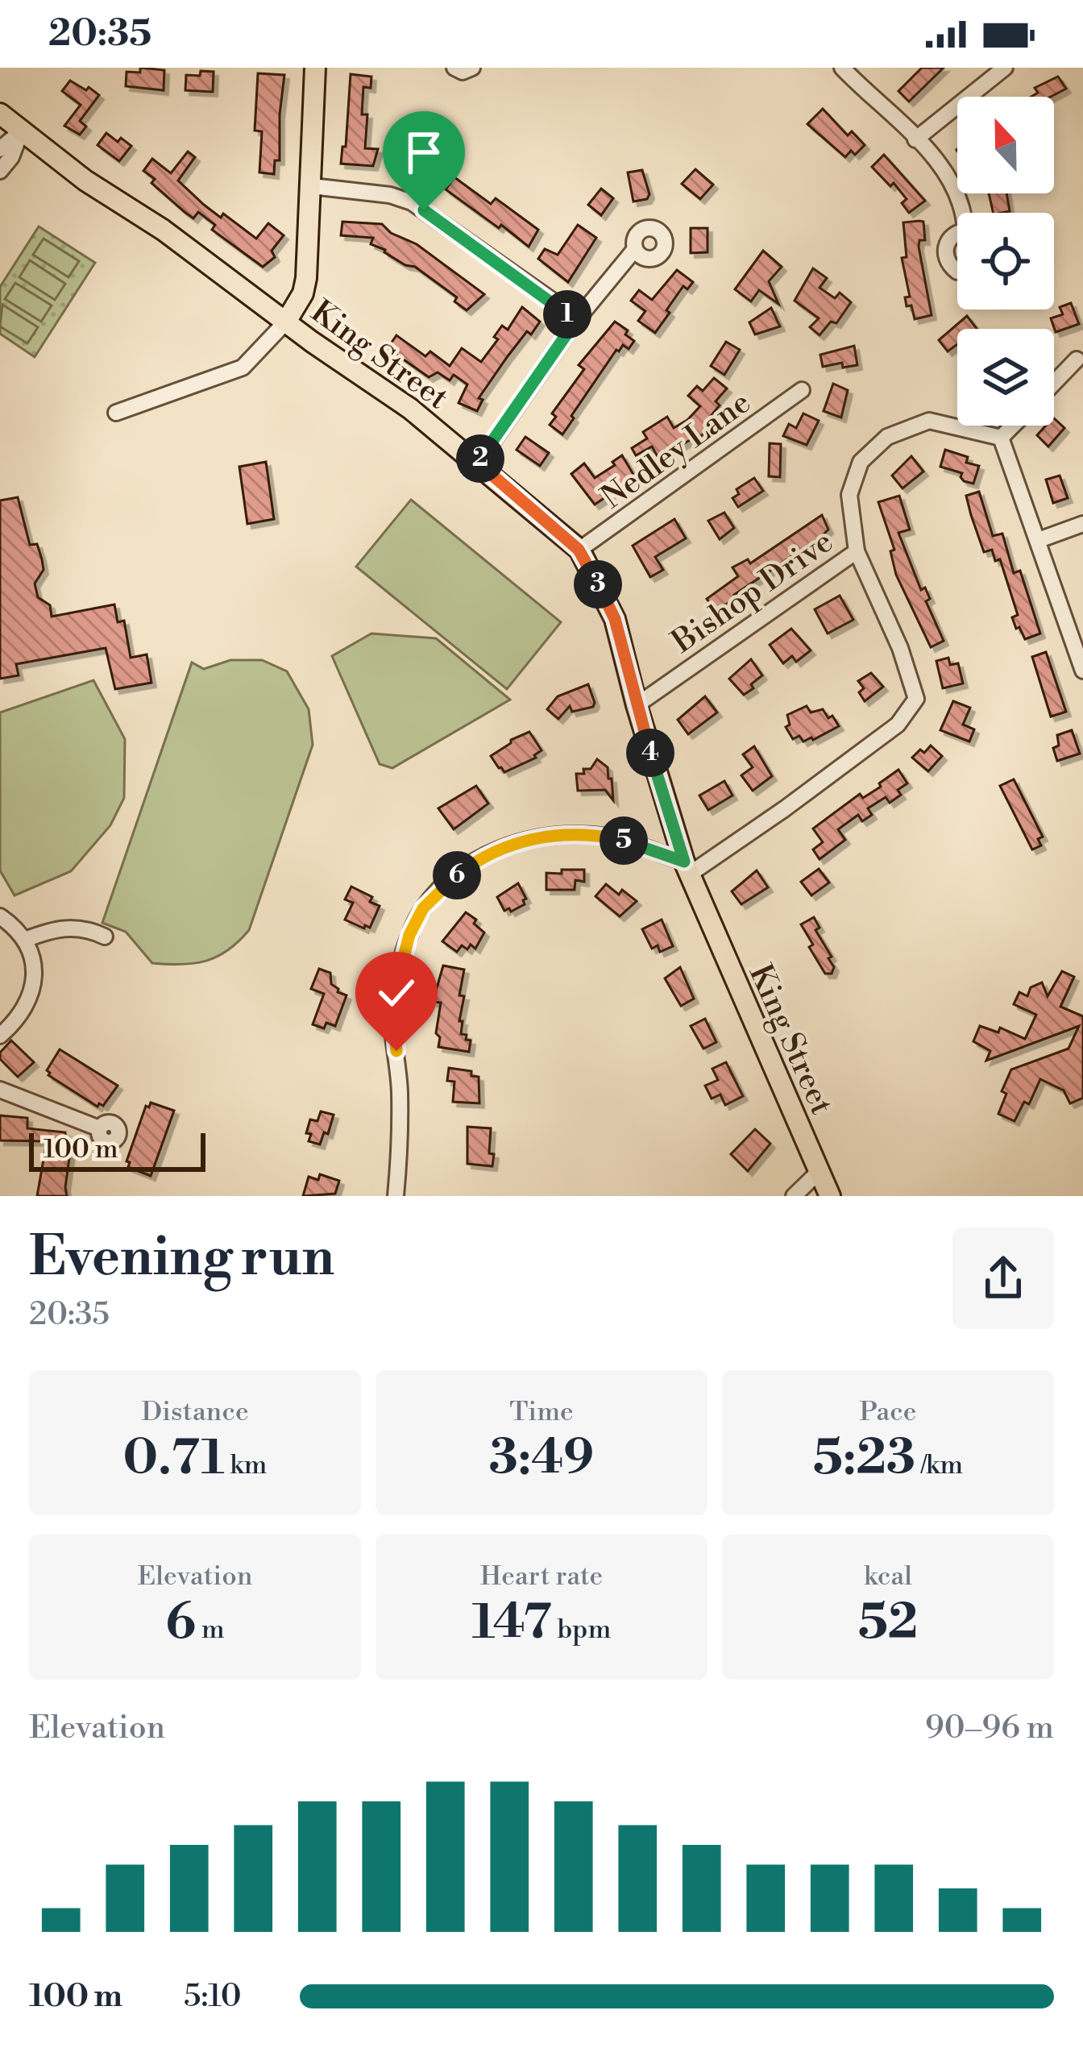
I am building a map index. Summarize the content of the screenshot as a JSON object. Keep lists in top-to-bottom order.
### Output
{
  "streets": {
    "main road": ["King Street"],
    "street": ["Nedley Lane", "Bishop Drive"]
  },
  "crossings": [
    ["King Street", "Nedley Lane"],
    ["King Street", "Bishop Drive"]
  ],
  "scale_bar": "100 m",
  "north": "top",
  "page": {
    "status": "20:35",
    "pins": [
      "1",
      "2",
      "3",
      "4",
      "5",
      "6"
    ],
    "scale": "100 m",
    "heading": ["Evening run", "20:35"],
    "stats": [
      ["Distance", "0.71 km"],
      ["Time", "3:49"],
      ["Pace", "5:23 /km"],
      ["Elevation", "6 m"],
      ["Heart rate", "147 bpm"],
      ["kcal", "52"]
    ],
    "chart": ["Elevation", "90–96 m"],
    "list": [
      {
        "name": "100 m",
        "note": "5:10"
      }
    ]
  }
}
